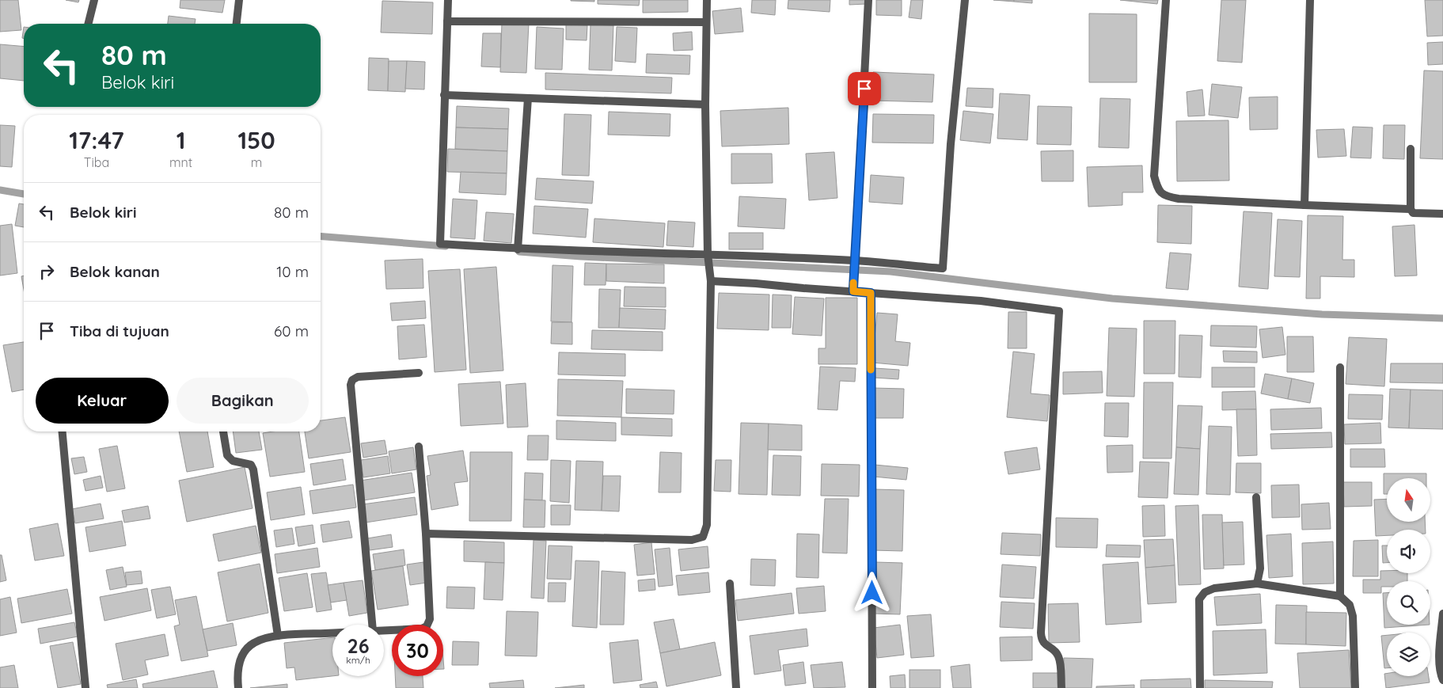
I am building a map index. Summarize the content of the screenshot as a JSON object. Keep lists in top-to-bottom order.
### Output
{
  "north": "top",
  "page": {
    "turn": ["80 m", "Belok kiri"],
    "eta": [
      "17:47",
      "Tiba",
      "1",
      "mnt",
      "150",
      "m"
    ],
    "list": [
      {
        "name": "Belok kiri",
        "value": "80 m"
      },
      {
        "name": "Belok kanan",
        "value": "10 m"
      },
      {
        "name": "Tiba di tujuan",
        "value": "60 m"
      }
    ],
    "buttons": ["Keluar", "Bagikan"],
    "speed": "26 km/h",
    "limit": "30"
  }
}
